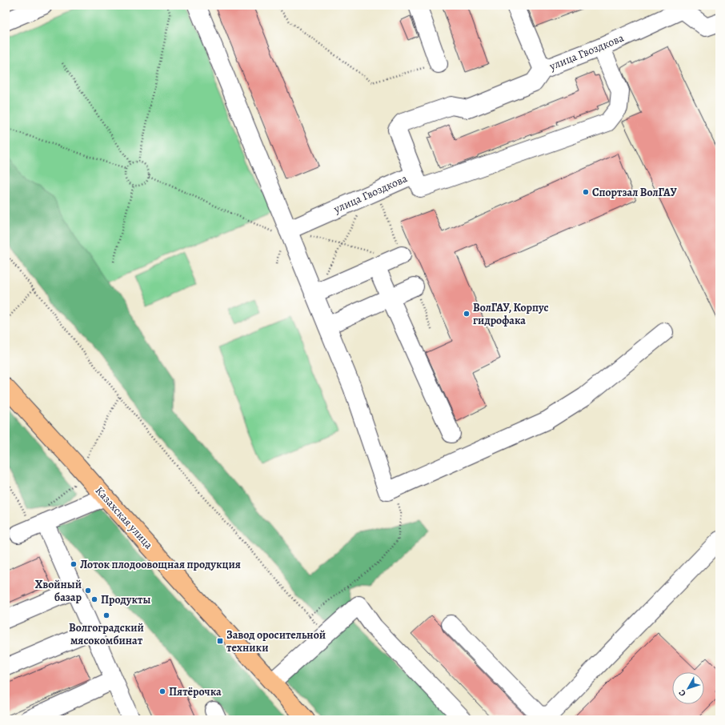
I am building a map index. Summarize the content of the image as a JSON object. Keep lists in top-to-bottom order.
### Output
{
  "streets": {
    "main road": ["Казахская улица"],
    "street": ["улица Гвоздкова"]
  },
  "places": {
    "other": [
      "Спортзал ВолГАУ",
      "ВолГАУ, Корпус гидрофака",
      "Лоток плодоовощная продукция",
      "Хвойный базар",
      "Продукты",
      "Волгоградский мясокомбинат",
      "Пятёрочка"
    ],
    "transit": ["Завод оросительной техники"]
  },
  "north": "bottom left"
}
